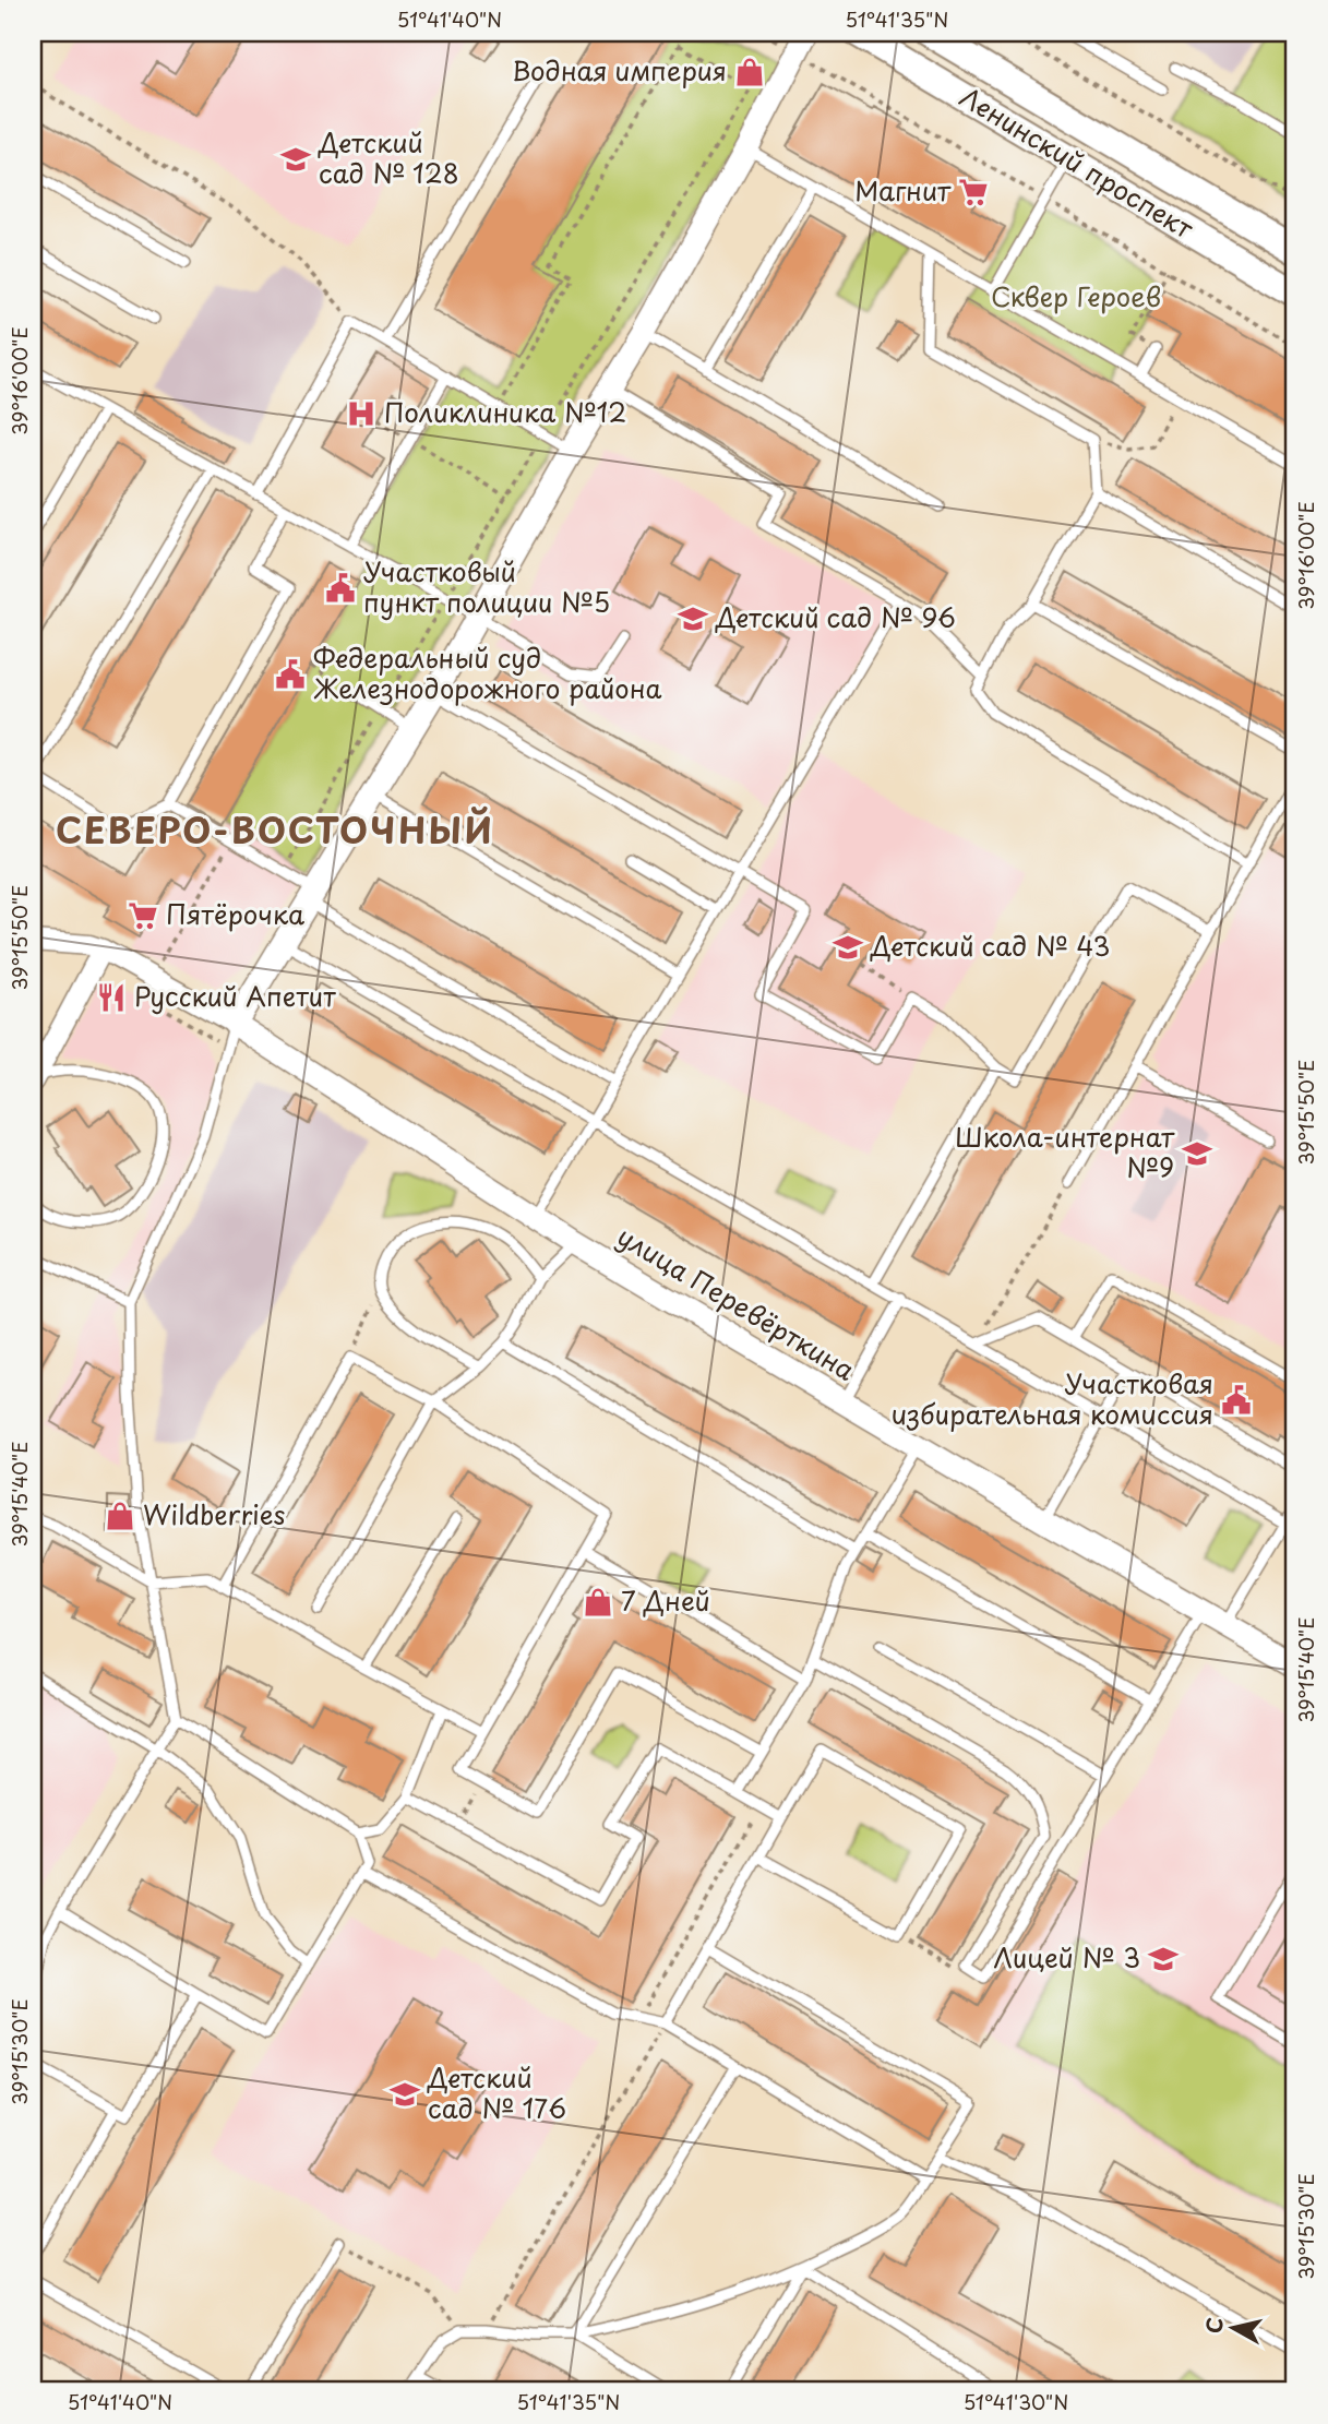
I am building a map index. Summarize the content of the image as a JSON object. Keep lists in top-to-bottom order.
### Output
{
  "streets": {
    "main road": ["Ленинский проспект"],
    "street": ["улица Перевёрткина"]
  },
  "districts": ["СЕВЕРО-ВОСТОЧНЫЙ"],
  "parks": ["Сквер Героев"],
  "places": {
    "shop": ["Водная империя", "Wildberries", "7 Дней"],
    "school or university": [
      "Детский сад № 128",
      "Детский сад № 96",
      "Детский сад № 43",
      "Школа-интернат №9",
      "Лицей № 3",
      "Детский сад № 176"
    ],
    "supermarket": ["Магнит", "Пятёрочка"],
    "hospital": ["Поликлиника №12"],
    "public building": ["Участковый пункт полиции №5", "Федеральный суд Железнодорожного района", "Участковая избирательная комиссия"],
    "restaurant": ["Русский Апетит"]
  },
  "north": "left",
  "coordinates": [
    "51°41'40\"N",
    "51°41'35\"N",
    "39°16'00\"E",
    "39°15'50\"E",
    "39°15'40\"E",
    "39°15'30\"E",
    "51°41'30\"N"
  ]
}
